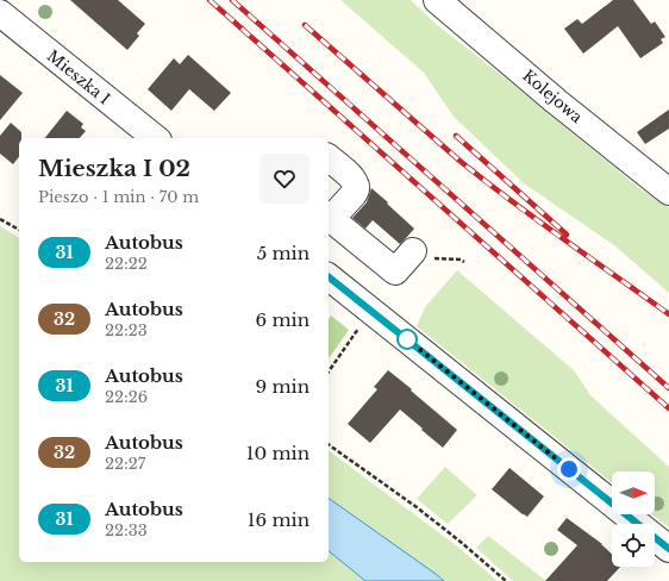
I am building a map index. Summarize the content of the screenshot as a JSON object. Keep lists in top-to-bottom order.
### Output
{
  "streets": {
    "street": ["Mieszka I", "Kolejowa"]
  },
  "lines": ["bus line 31"],
  "north": "right",
  "page": {
    "heading": ["Mieszka I 02", "Pieszo · 1 min · 70 m"],
    "list": [
      {
        "mark": "31",
        "name": "Autobus",
        "note": "22:22",
        "value": "5 min"
      },
      {
        "mark": "32",
        "name": "Autobus",
        "note": "22:23",
        "value": "6 min"
      },
      {
        "mark": "31",
        "name": "Autobus",
        "note": "22:26",
        "value": "9 min"
      },
      {
        "mark": "32",
        "name": "Autobus",
        "note": "22:27",
        "value": "10 min"
      },
      {
        "mark": "31",
        "name": "Autobus",
        "note": "22:33",
        "value": "16 min"
      }
    ]
  }
}
